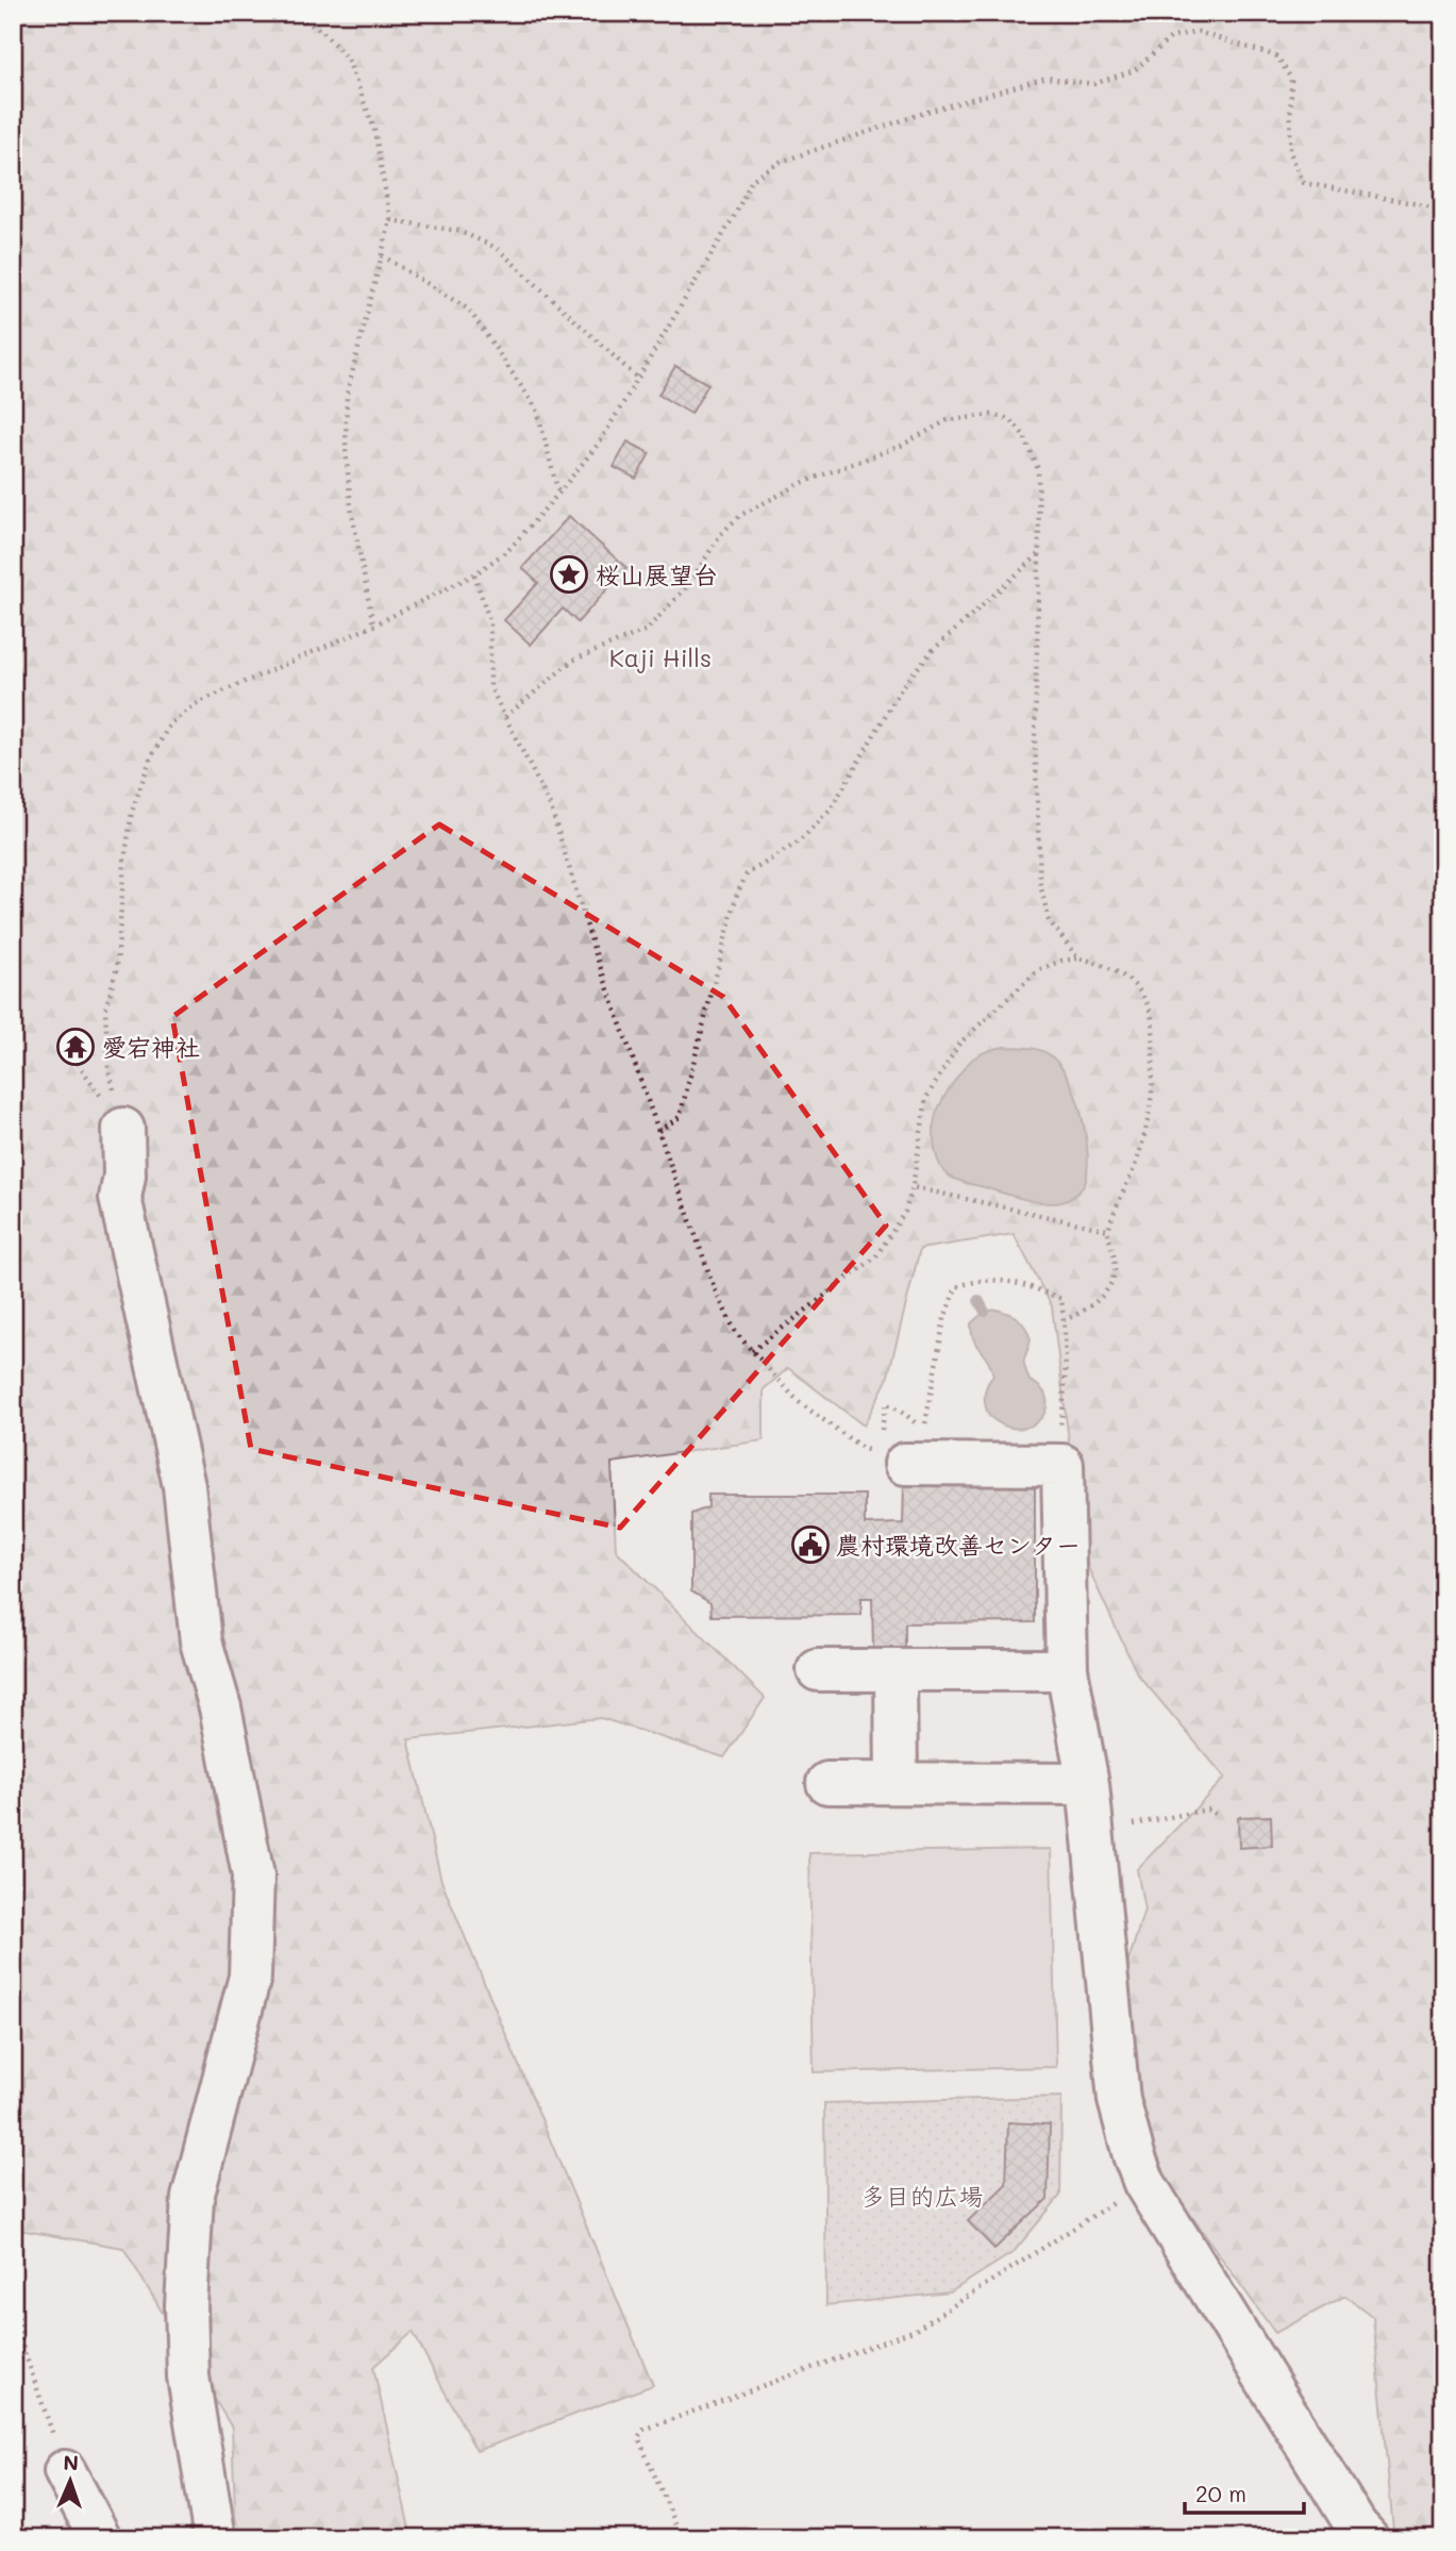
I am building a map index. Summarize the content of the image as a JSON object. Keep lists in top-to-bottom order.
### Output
{
  "parks": ["Kaji Hills", "多目的広場"],
  "places": {
    "place": ["桜山展望台"],
    "temple": ["愛宕神社"],
    "public building": ["農村環境改善センター"]
  },
  "scale_bar": "20 m",
  "north": "top"
}
